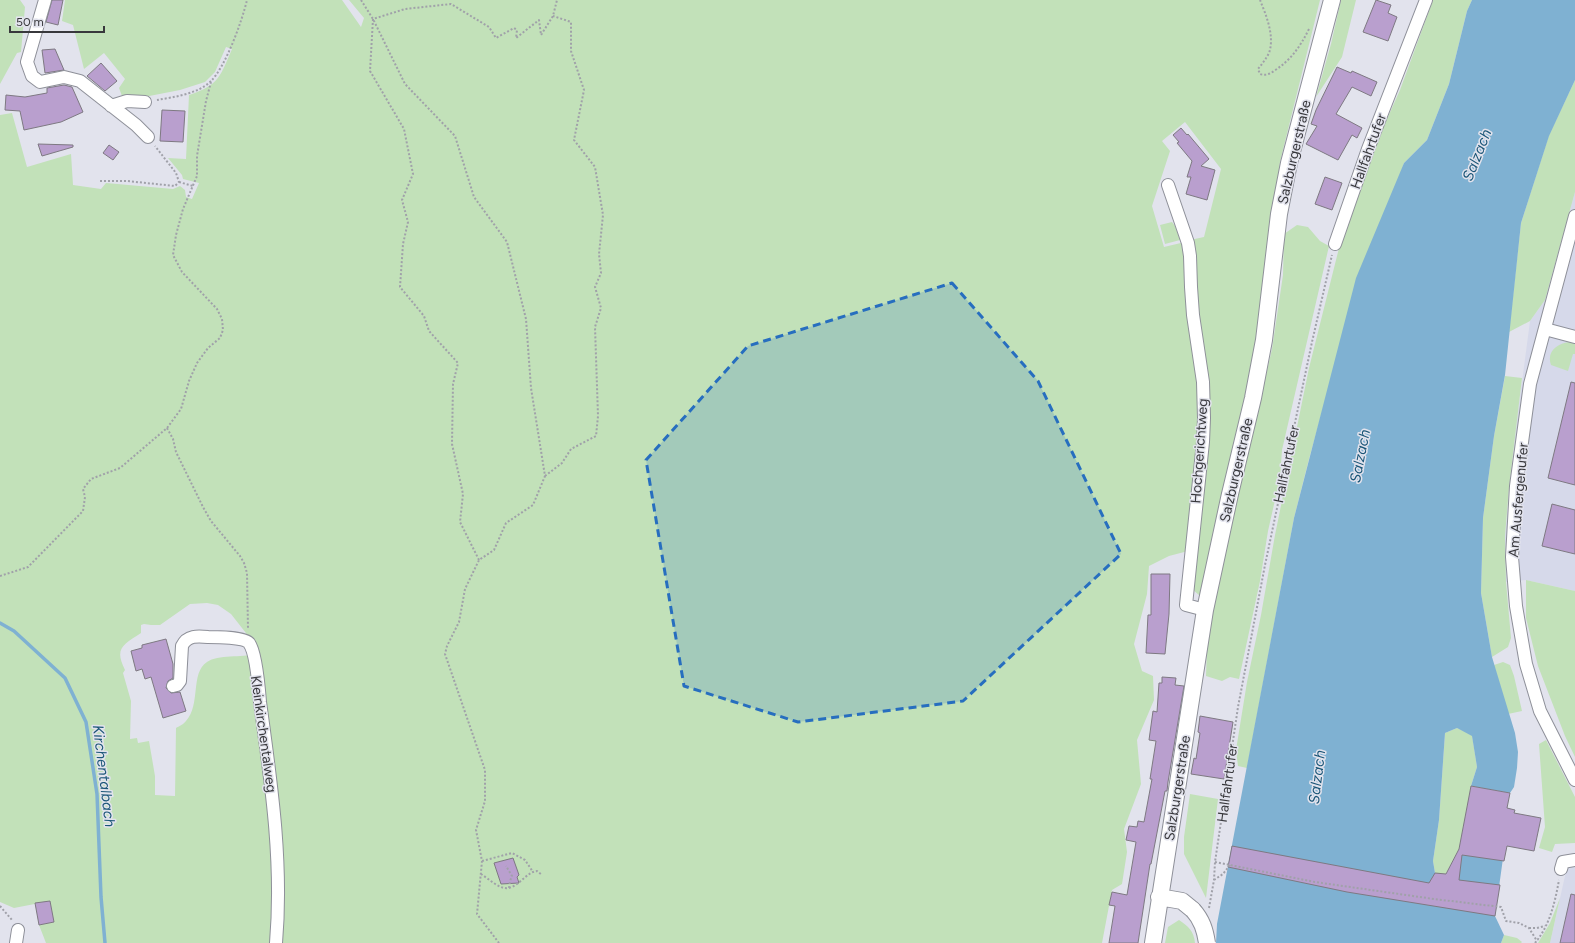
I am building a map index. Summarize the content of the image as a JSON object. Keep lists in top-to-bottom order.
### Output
{
  "streets": {
    "main road": ["Salzburgerstraße"],
    "street": [
      "Hallfahrtufer",
      "Hochgerichtweg",
      "Am Ausfergenufer",
      "Kleinkirchentalweg"
    ]
  },
  "crossings": [
    ["Salzburgerstraße", "Hochgerichtweg"]
  ],
  "water": ["Salzach", "Kirchentalbach"],
  "scale_bar": "50 m"
}
